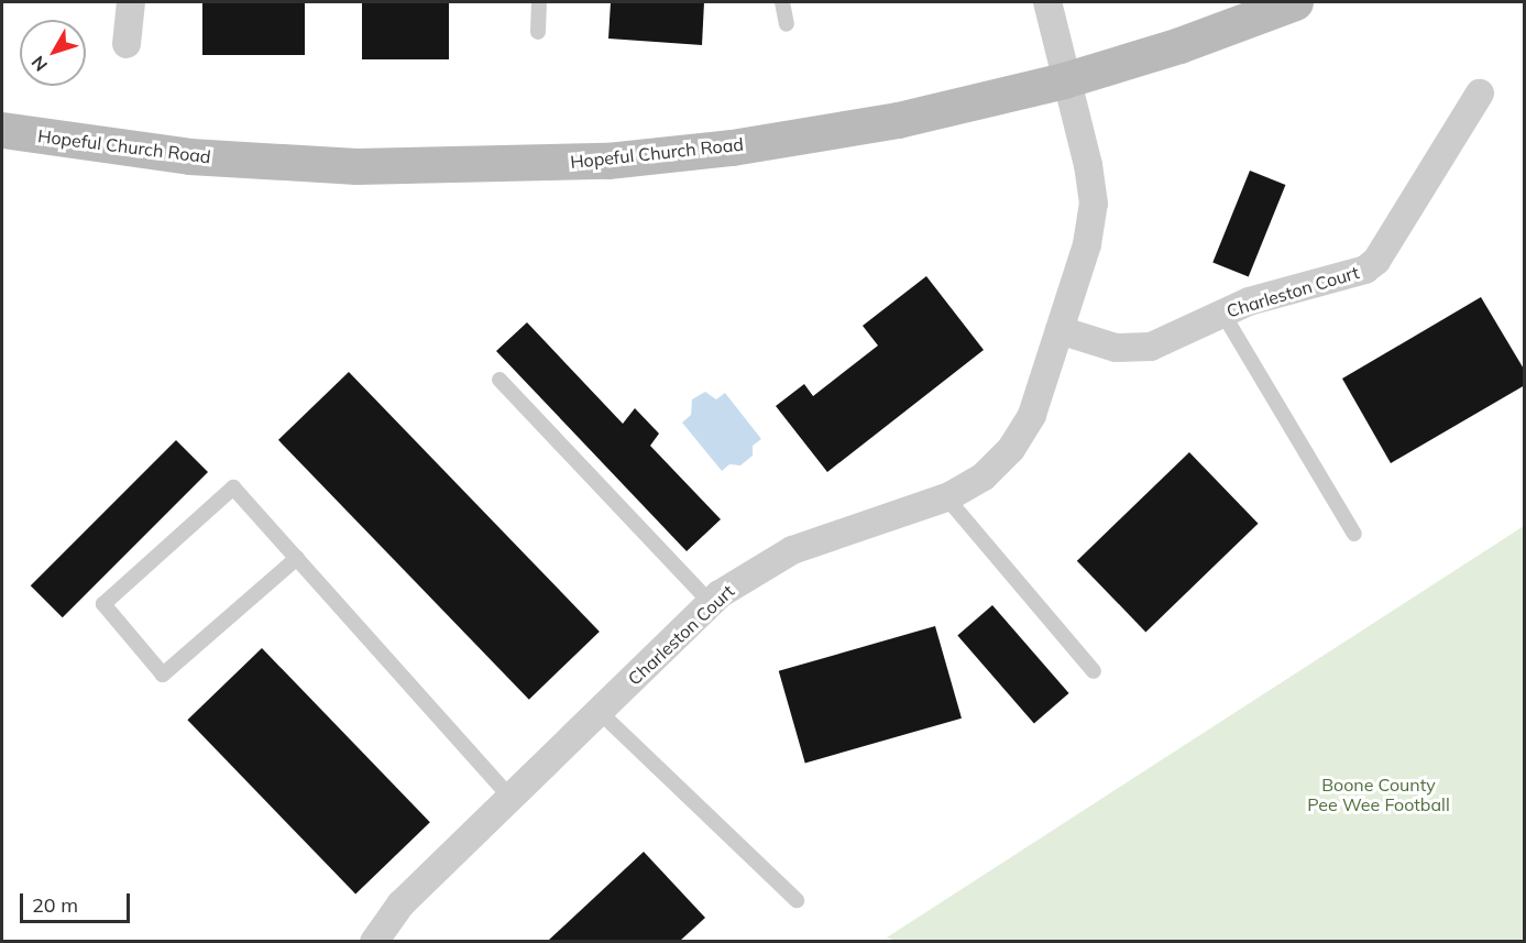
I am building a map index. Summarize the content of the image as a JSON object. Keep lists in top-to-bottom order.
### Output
{
  "streets": {
    "main road": ["Hopeful Church Road"],
    "street": ["Charleston Court"]
  },
  "crossings": [
    ["Hopeful Church Road", "Charleston Court"]
  ],
  "parks": ["Boone County Pee Wee Football"],
  "scale_bar": "20 m",
  "north": "bottom left"
}
